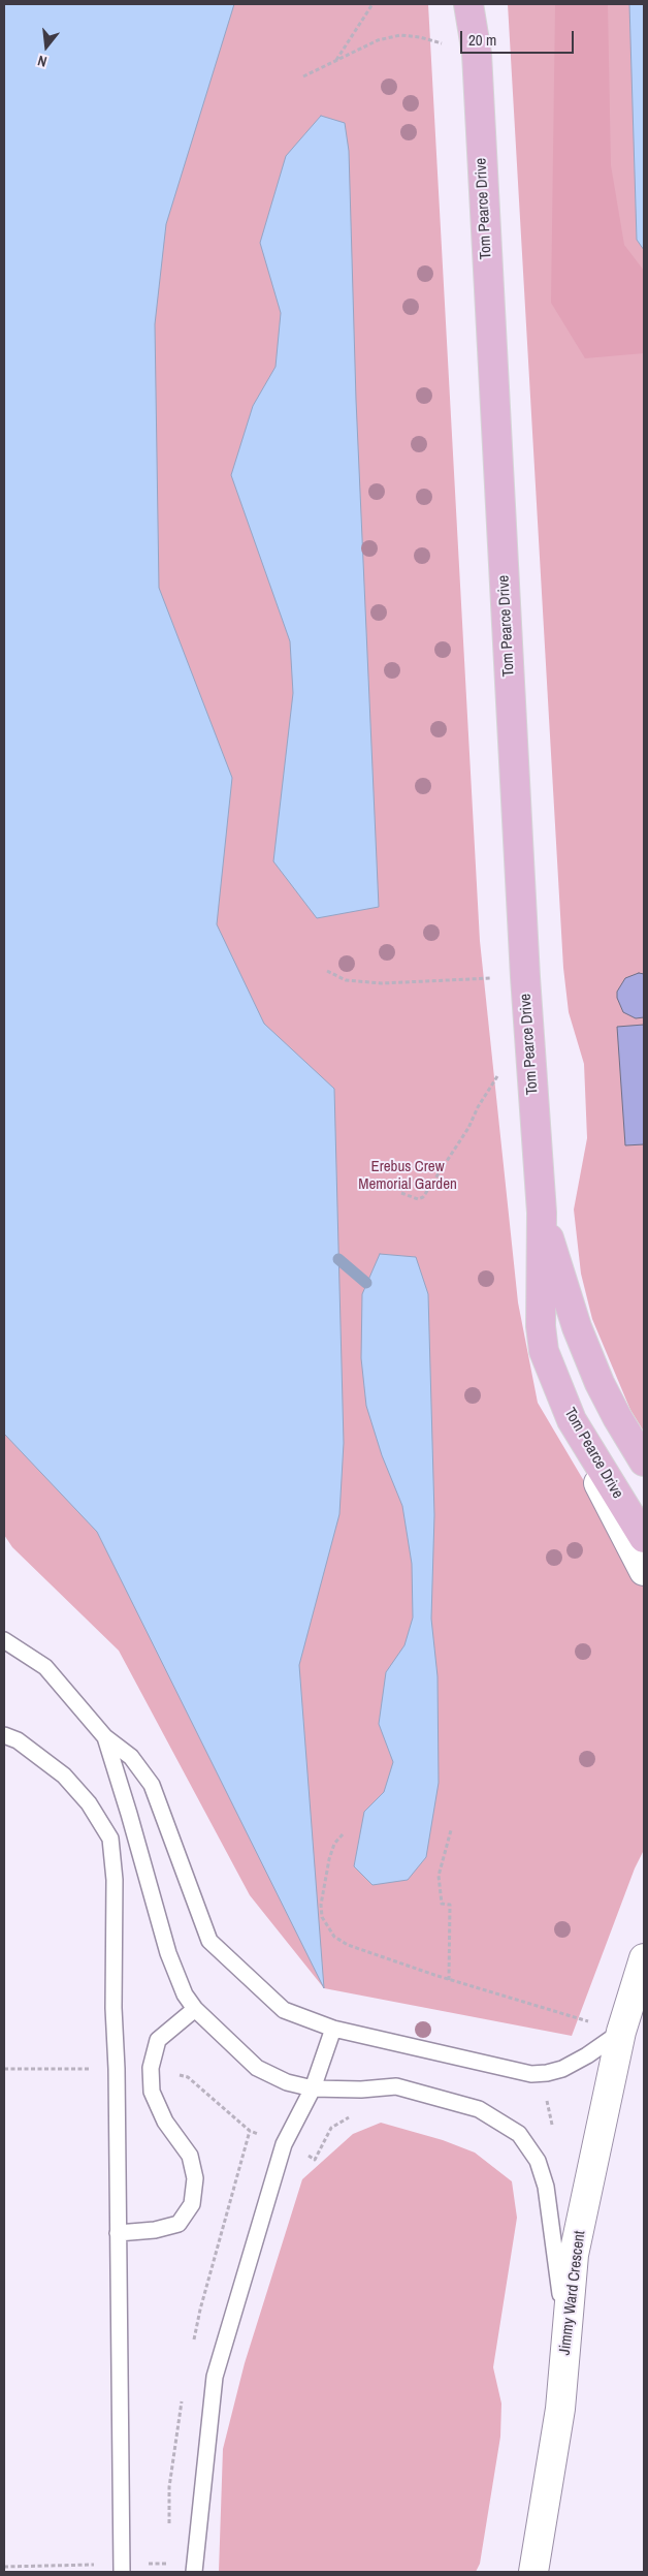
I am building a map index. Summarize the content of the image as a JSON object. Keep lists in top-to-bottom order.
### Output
{
  "streets": {
    "main road": ["Tom Pearce Drive"],
    "street": ["Jimmy Ward Crescent"]
  },
  "parks": ["Erebus Crew Memorial Garden"],
  "scale_bar": "20 m",
  "north": "bottom"
}
